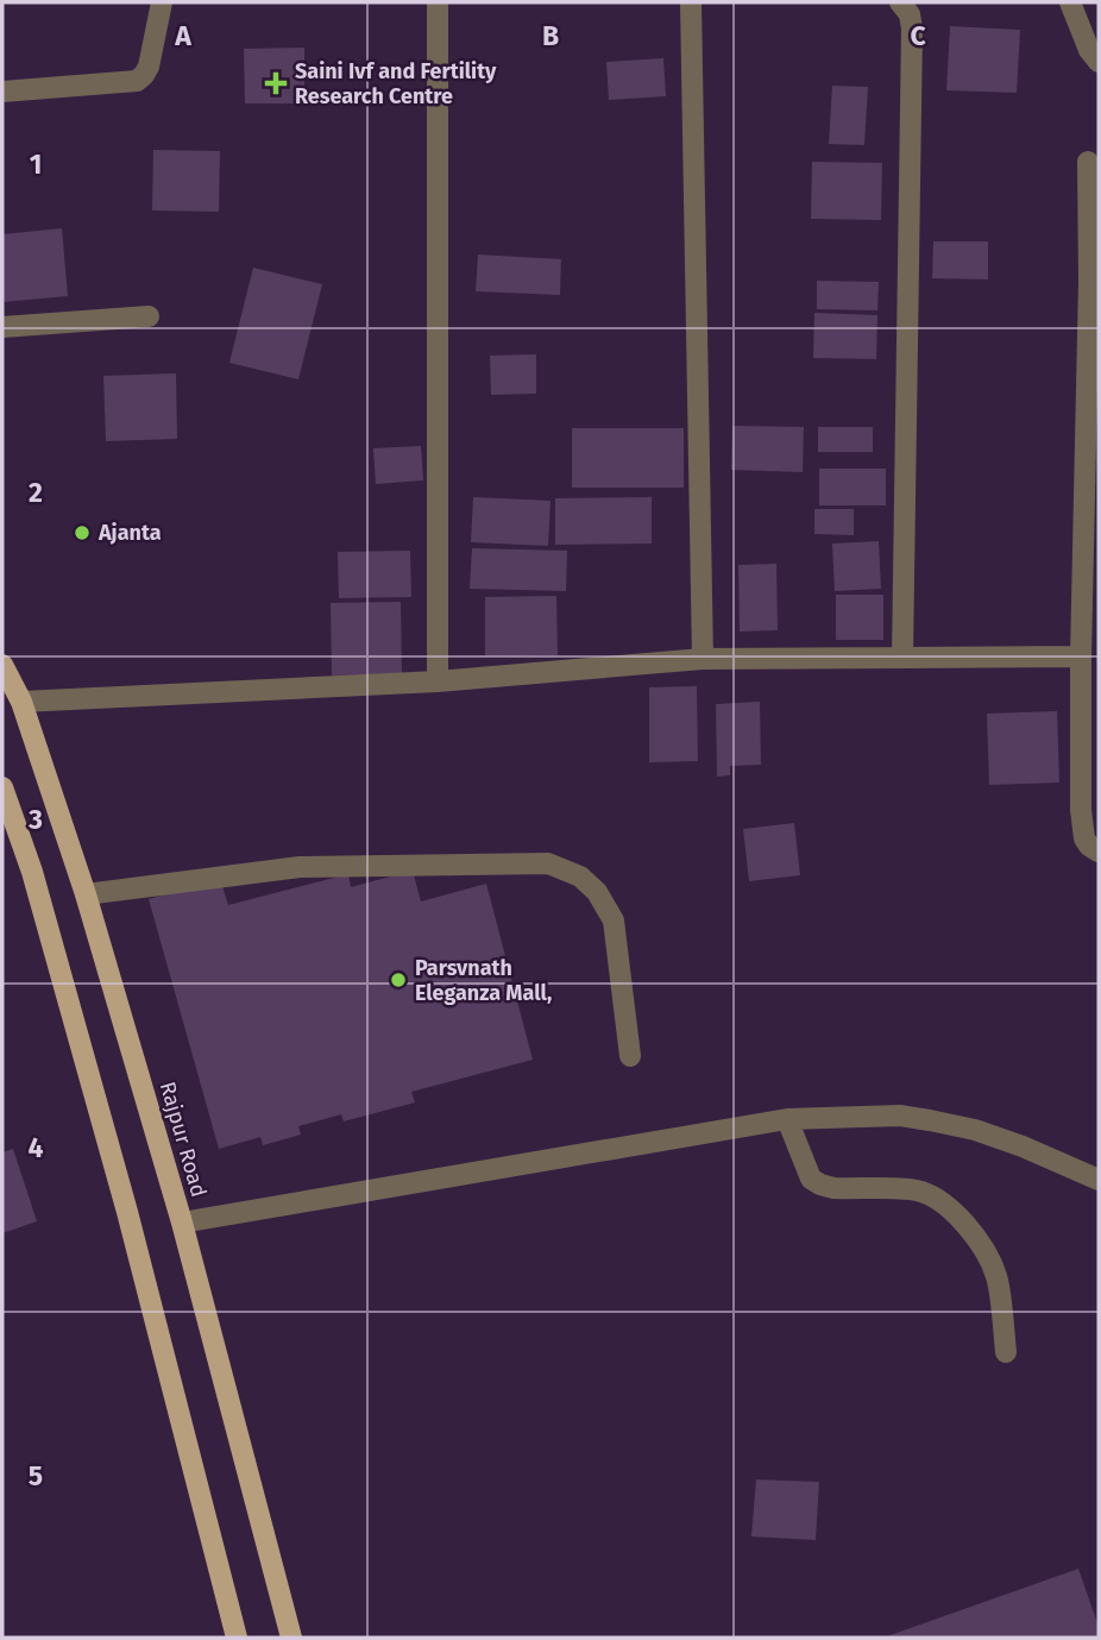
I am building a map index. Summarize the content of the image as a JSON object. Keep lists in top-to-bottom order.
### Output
{
  "streets": {
    "main road": ["Rajpur Road"]
  },
  "places": {
    "health": ["Saini Ivf and Fertility Research Centre"],
    "other": ["Ajanta", "Parsvnath Eleganza Mall,"]
  },
  "grid": {
    "columns": ["A", "B", "C"],
    "rows": [
      "1",
      "2",
      "3",
      "4",
      "5"
    ]
  }
}
